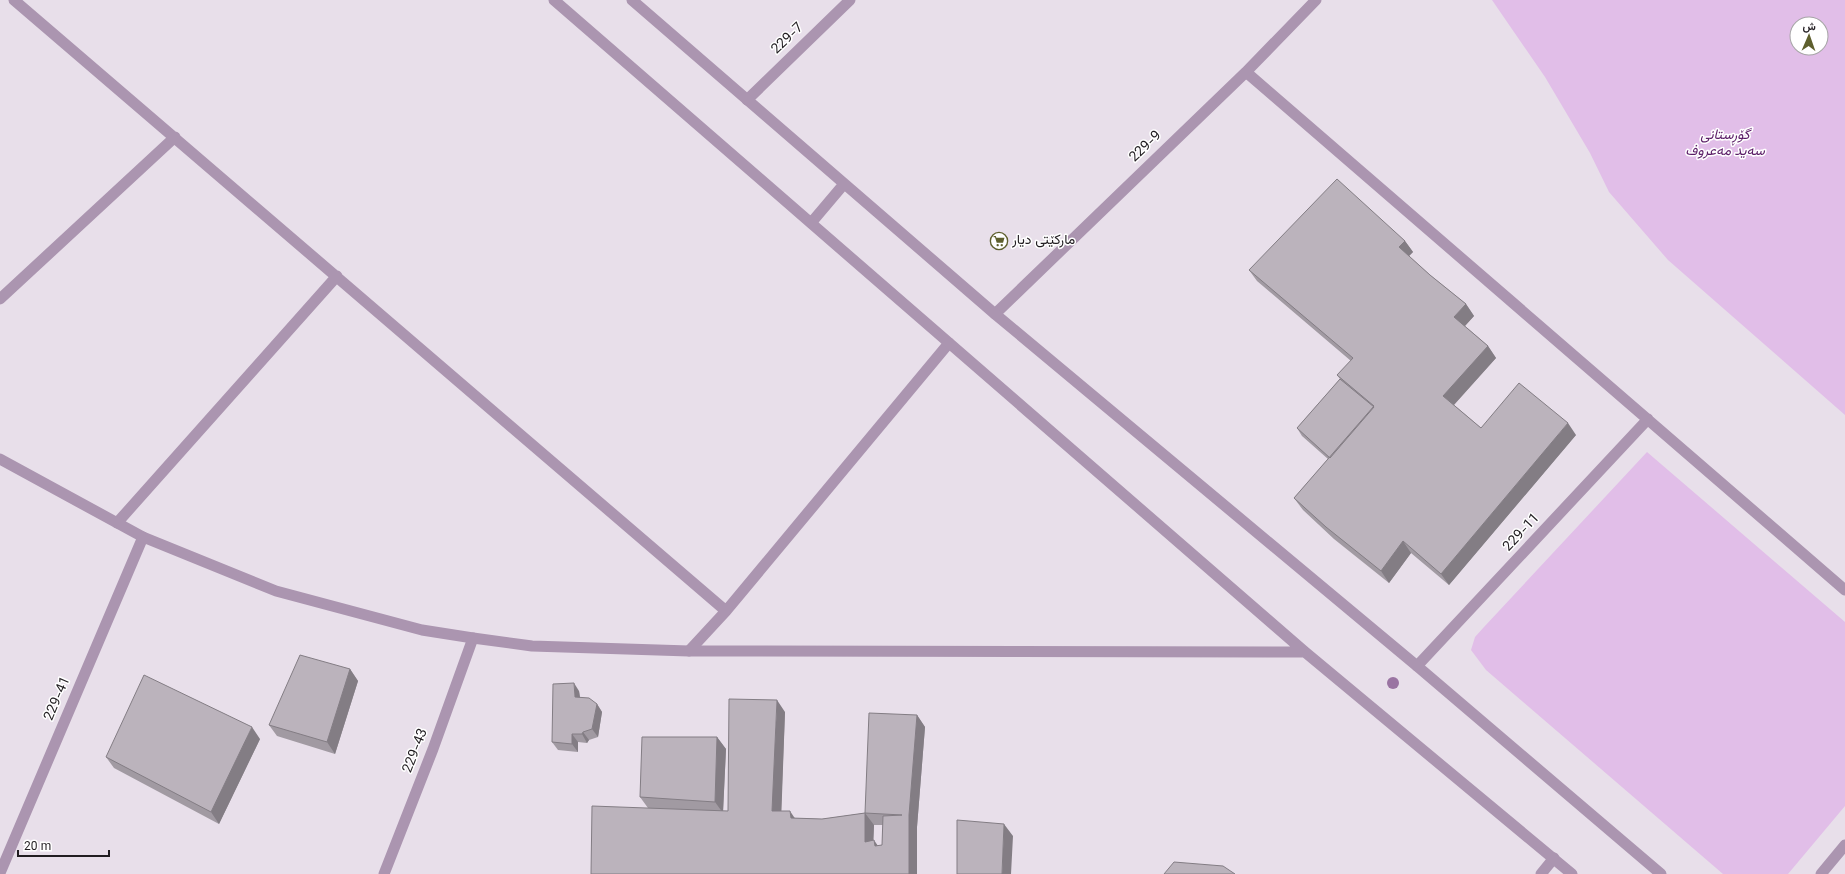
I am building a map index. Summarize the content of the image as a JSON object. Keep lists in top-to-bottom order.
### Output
{
  "streets": {
    "street": [
      "229-7",
      "229-9",
      "229-11",
      "229-41",
      "229-43"
    ]
  },
  "parks": ["گۆڕستانی سەید مەعروف"],
  "places": {
    "supermarket": ["مارکێتی دیار"]
  },
  "scale_bar": "20 m",
  "north": "top"
}
